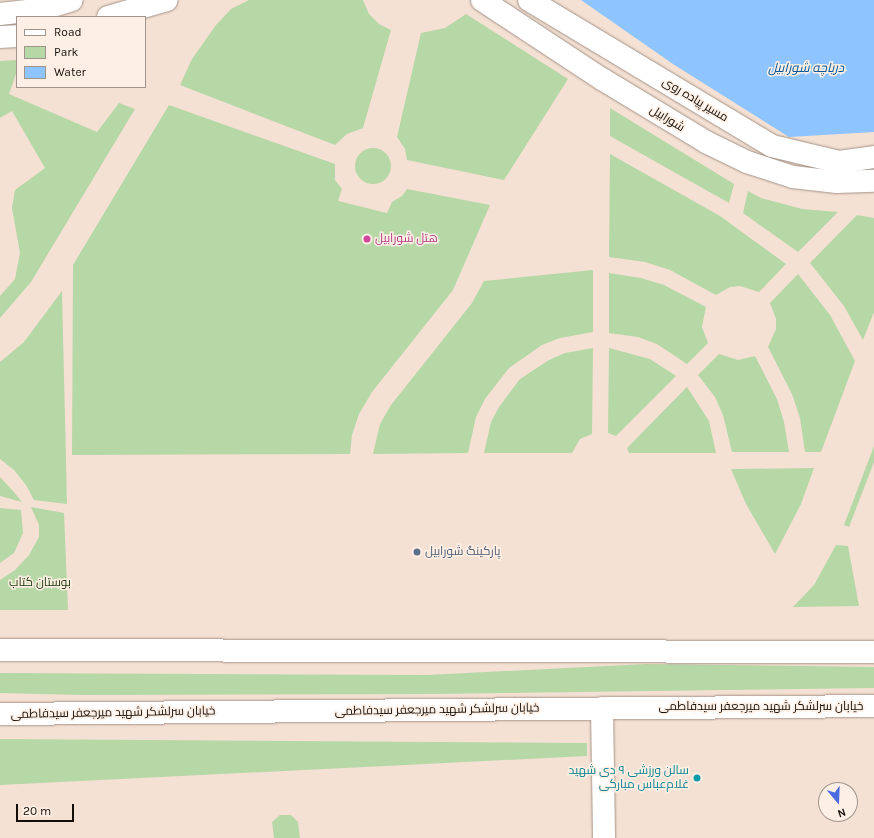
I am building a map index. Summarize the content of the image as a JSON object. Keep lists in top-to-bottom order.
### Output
{
  "streets": {
    "main road": ["مسیر پیاده روی", "شورابیل", "خیابان سرلشکر شهید میرجعفر سیدفاطمی"]
  },
  "water": ["دریاچه شورابیل"],
  "parks": ["بوستان کتاب"],
  "places": ["هتل شورابیل", "پارکینگ شورابیل", "سالن ورزشی ۹ دی شهید غلام‌عباس مبارکی"],
  "legend": ["Road", "Park", "Water"],
  "scale_bar": "20 m",
  "north": "bottom"
}
